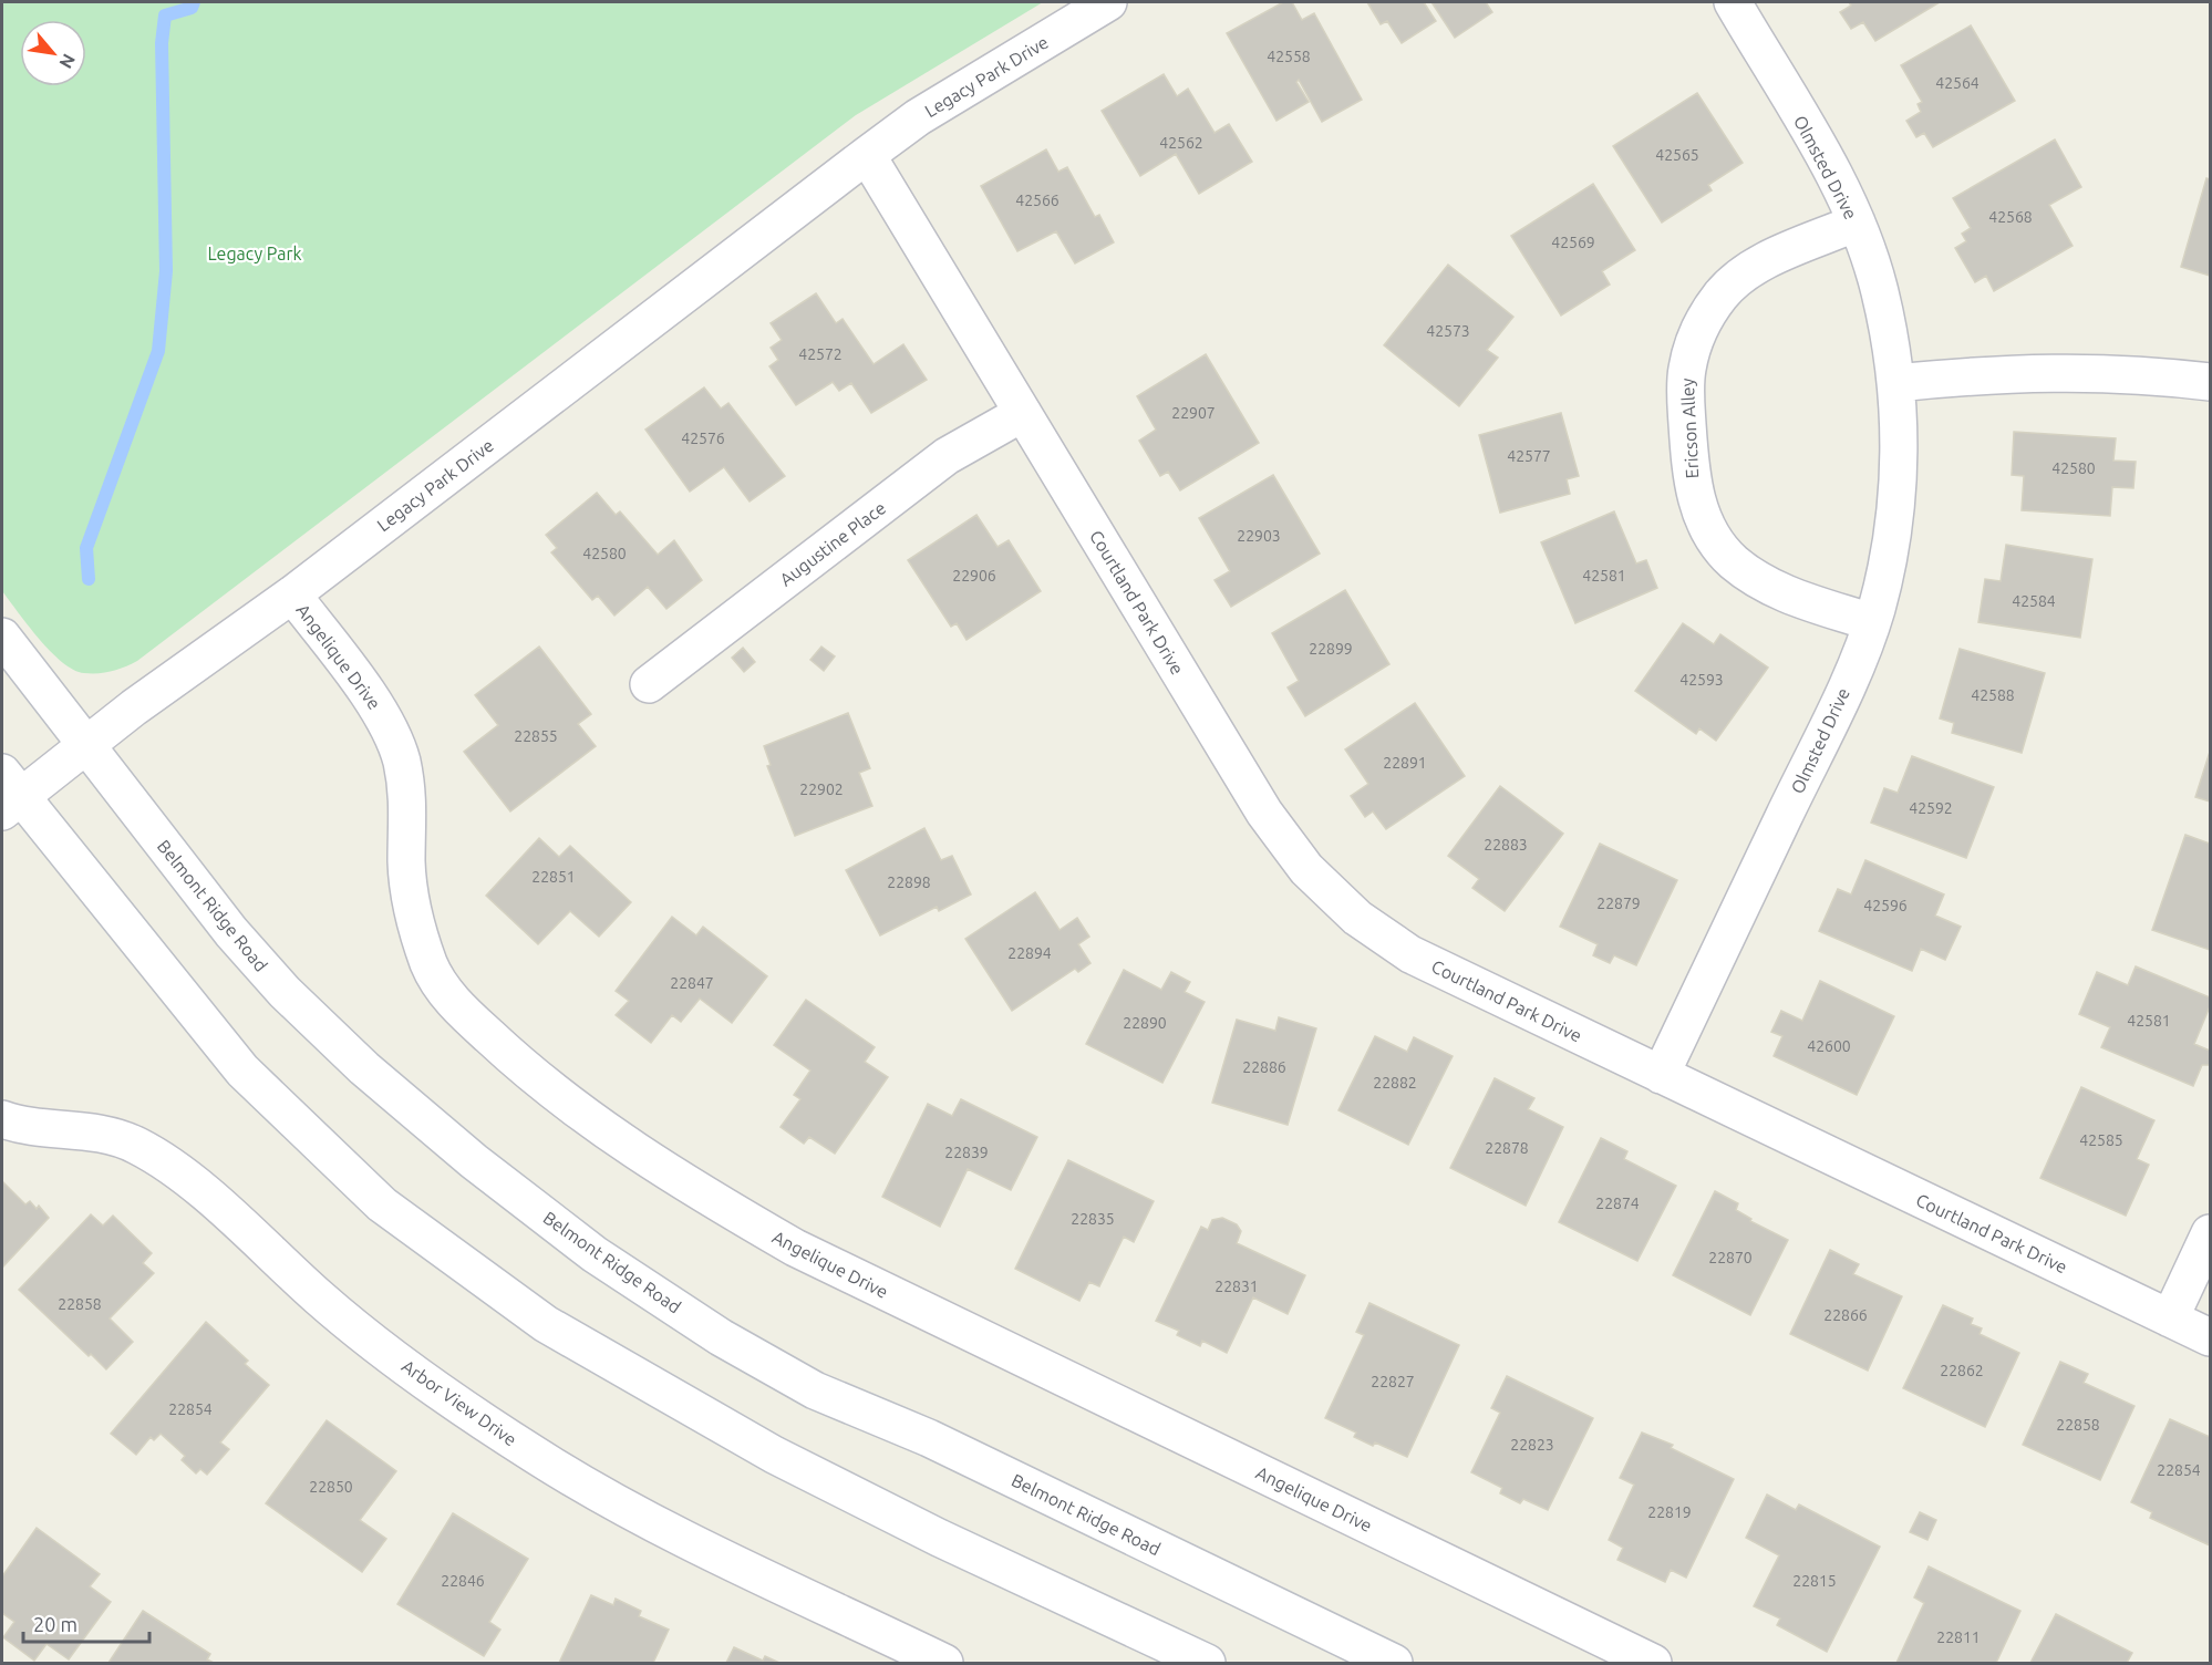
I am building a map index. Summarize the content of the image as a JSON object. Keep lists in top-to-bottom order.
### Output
{
  "streets": {
    "street": [
      "Legacy Park Drive",
      "Olmsted Drive",
      "Ericson Alley",
      "Augustine Place",
      "Courtland Park Drive",
      "Angelique Drive",
      "Belmont Ridge Road",
      "Arbor View Drive"
    ]
  },
  "crossings": [
    ["Legacy Park Drive", "Angelique Drive"],
    ["Legacy Park Drive", "Belmont Ridge Road"],
    ["Olmsted Drive", "Ericson Alley"],
    ["Olmsted Drive", "Courtland Park Drive"],
    ["Augustine Place", "Courtland Park Drive"]
  ],
  "parks": ["Legacy Park"],
  "house_numbers": [
    "42558",
    "42564",
    "42562",
    "42565",
    "42566",
    "42568",
    "42569",
    "42573",
    "42572",
    "22907",
    "42576",
    "42577",
    "42580",
    "22903",
    "42580",
    "22906",
    "42581",
    "42584",
    "22899",
    "42593",
    "42588",
    "22855",
    "22891",
    "22902",
    "42592",
    "22883",
    "22851",
    "22898",
    "22879",
    "42596",
    "22894",
    "22847",
    "42581",
    "22890",
    "42600",
    "22886",
    "22882",
    "42585",
    "22878",
    "22839",
    "22874",
    "22835",
    "22870",
    "22831",
    "22858",
    "22866",
    "22862",
    "22827",
    "22854",
    "22858",
    "22823",
    "22854",
    "22850",
    "22819",
    "22846",
    "22815",
    "22811"
  ],
  "scale_bar": "20 m",
  "north": "bottom right"
}
